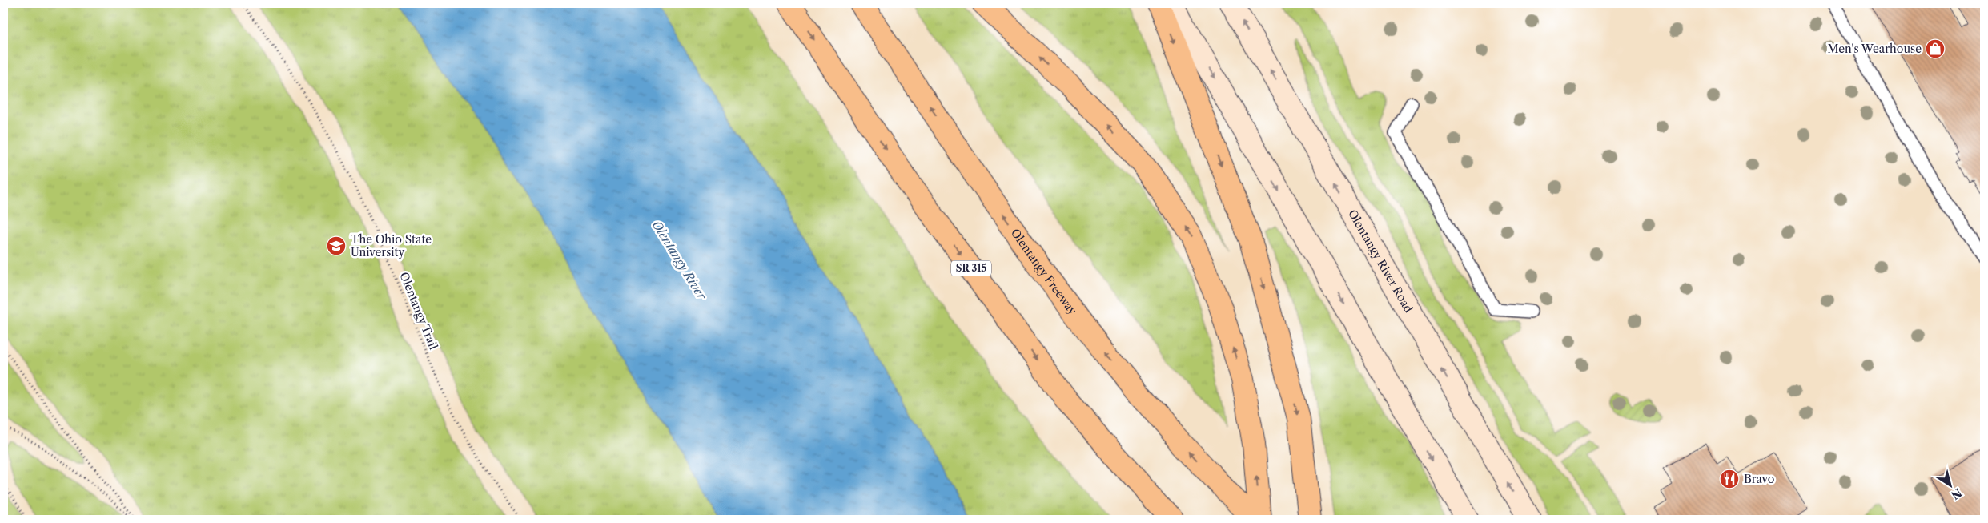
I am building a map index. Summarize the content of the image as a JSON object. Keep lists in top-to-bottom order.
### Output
{
  "streets": {
    "highway": ["SR 315", "Olentangy Freeway"],
    "main road": ["Olentangy River Road"],
    "path": ["Olentangy Trail"]
  },
  "water": ["Olentangy River"],
  "places": {
    "shop": ["Men's Wearhouse"],
    "school or university": ["The Ohio State University"],
    "restaurant": ["Bravo"]
  },
  "north": "bottom right"
}
